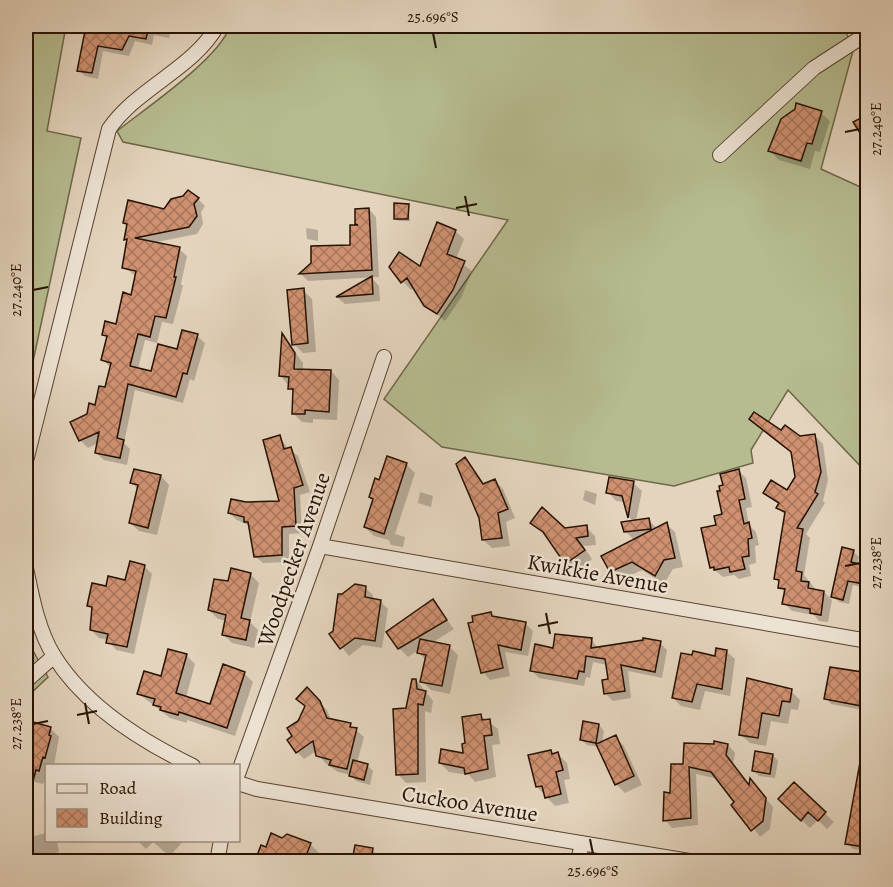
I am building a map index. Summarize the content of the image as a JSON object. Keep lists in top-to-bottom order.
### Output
{
  "streets": {
    "street": ["Woodpecker Avenue", "Kwikkie Avenue", "Cuckoo Avenue"]
  },
  "crossings": [
    ["Woodpecker Avenue", "Kwikkie Avenue"]
  ],
  "legend": ["Road", "Building"],
  "coordinates": ["25.696°S", "27.240°E", "27.238°E"]
}
